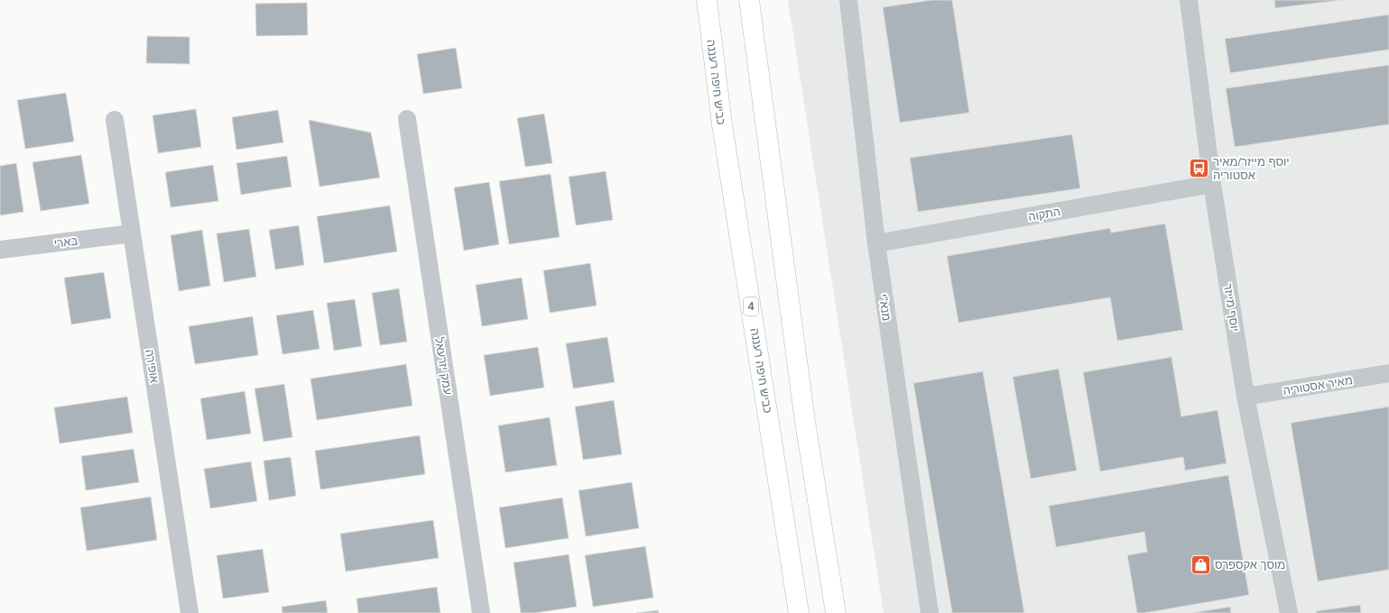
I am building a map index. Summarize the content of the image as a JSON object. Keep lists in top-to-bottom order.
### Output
{
  "streets": {
    "highway": ["כביש חיפה רעננה", "4"],
    "street": [
      "התקוה",
      "בארי",
      "מנא\"י",
      "יוסף מייזר",
      "אופירה",
      "עמק יזרעאל",
      "מאיר אסטוריה"
    ]
  },
  "crossings": [
    ["התקוה", "מנא\"י"],
    ["התקוה", "יוסף מייזר"],
    ["בארי", "אופירה"],
    ["יוסף מייזר", "מאיר אסטוריה"]
  ],
  "places": {
    "bus stop": ["יוסף מייזר/מאיר אסטוריה"],
    "shop": ["מוסך אקספרס"]
  }
}
